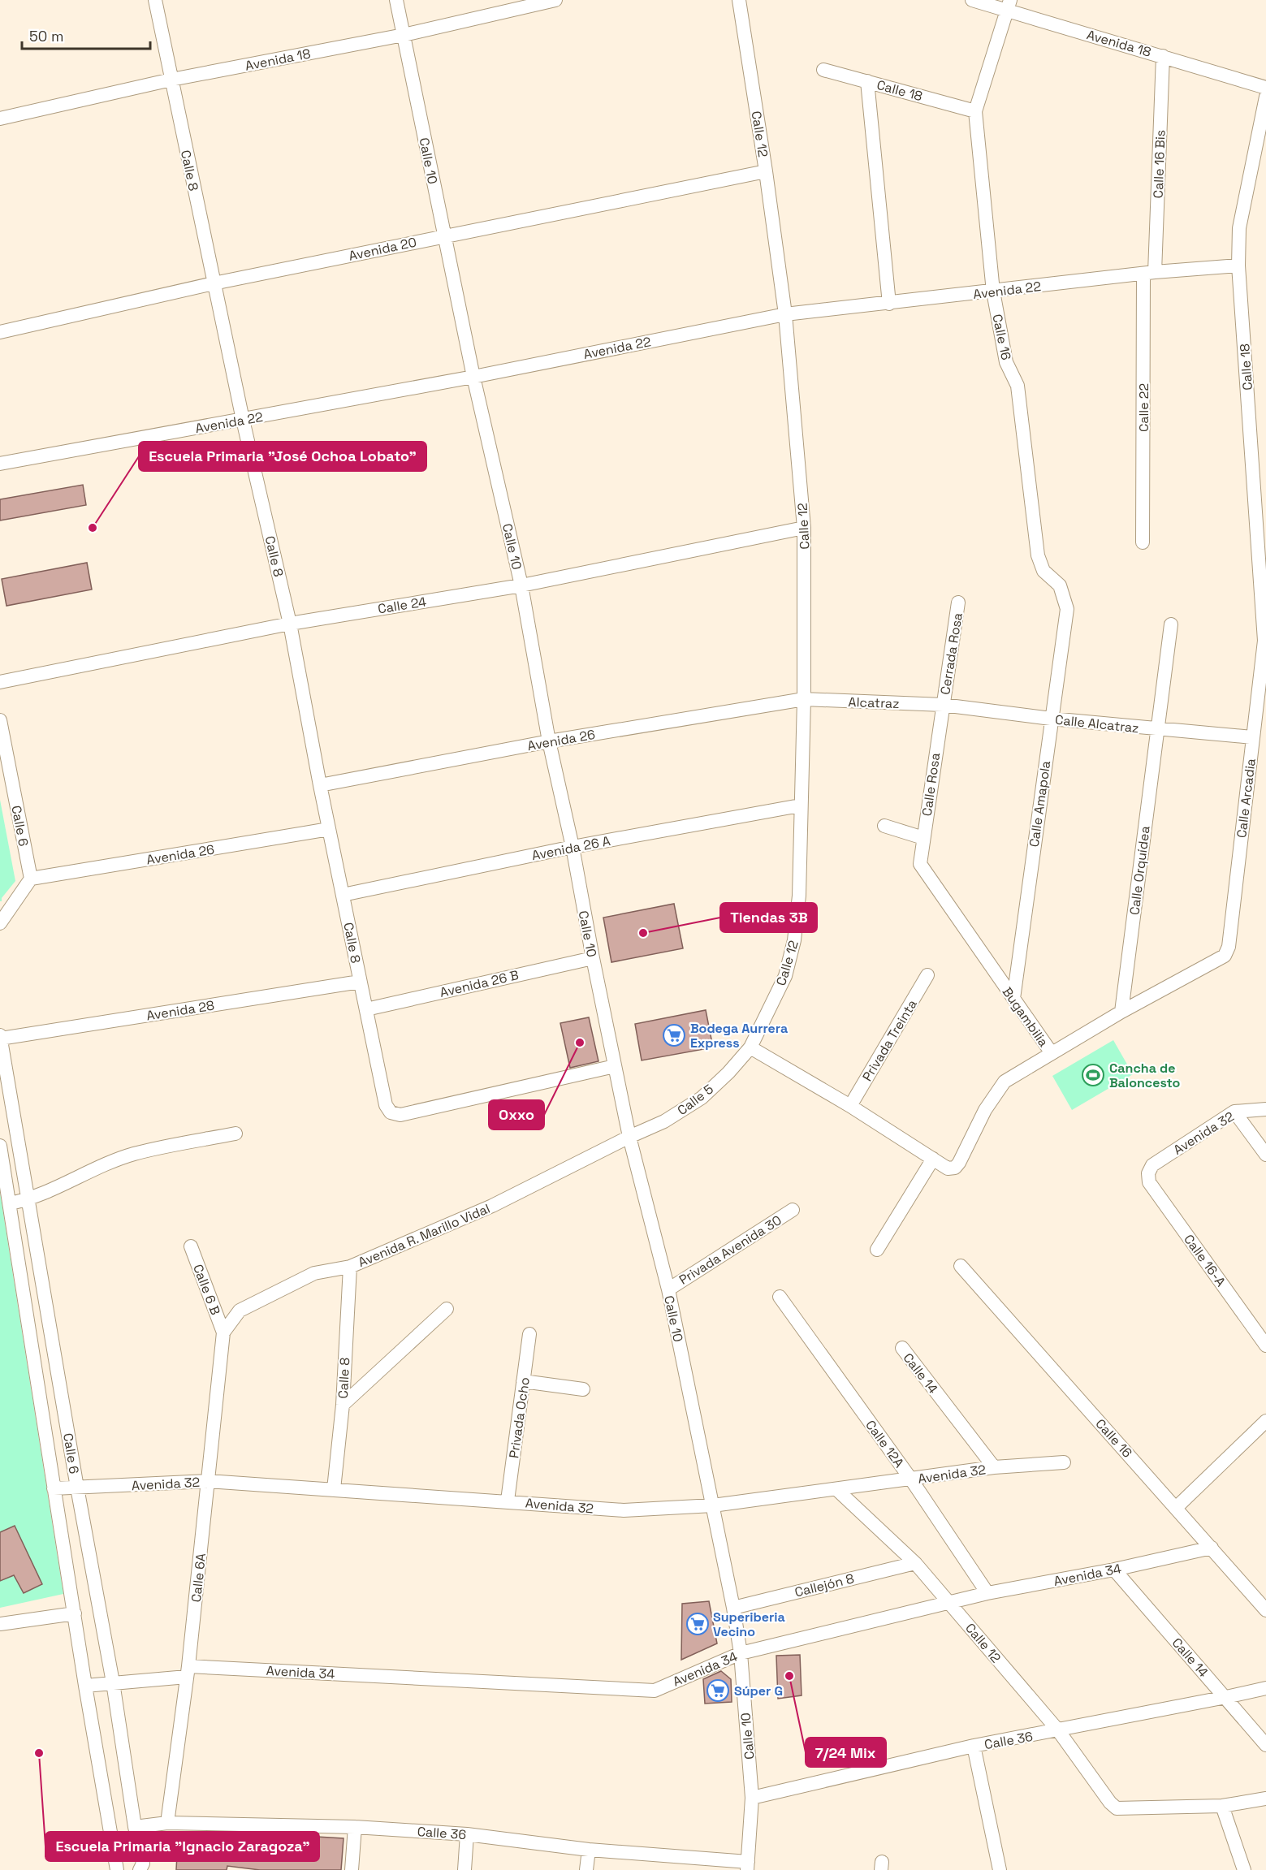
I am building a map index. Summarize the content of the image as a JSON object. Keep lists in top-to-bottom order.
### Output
{
  "streets": {
    "street": [
      "Avenida 18",
      "Calle 18",
      "Calle 12",
      "Calle 10",
      "Calle 16 Bis",
      "Calle 8",
      "Avenida 20",
      "Avenida 22",
      "Calle 16",
      "Calle 22",
      "Calle 24",
      "Cerrada Rosa",
      "Alcatraz",
      "Calle Alcatraz",
      "Avenida 26",
      "Calle Rosa",
      "Calle Arcadia",
      "Calle Amapola",
      "Calle 6",
      "Avenida 26 A",
      "Calle Orquídea",
      "Avenida 26 B",
      "Avenida 28",
      "Bugambilia",
      "Privada Treinta",
      "Calle 5",
      "Avenida 32",
      "Avenida R. Marillo Vidal",
      "Privada Avenida 30",
      "Calle 16-A",
      "Calle 6 B",
      "Calle 14",
      "Privada Ocho",
      "Calle 12A",
      "Avenida 34",
      "Calle 6A",
      "Callejón 8",
      "Calle 36"
    ]
  },
  "crossings": [
    ["Avenida 18", "Calle 10"],
    ["Avenida 18", "Calle 16 Bis"],
    ["Avenida 18", "Calle 8"],
    ["Avenida 18", "Calle 16"],
    ["Calle 18", "Avenida 22"],
    ["Calle 18", "Calle 16"],
    ["Calle 18", "Calle Arcadia"],
    ["Calle 12", "Avenida 20"],
    ["Calle 12", "Avenida 22"],
    ["Calle 12", "Calle 24"],
    ["Calle 12", "Alcatraz"],
    ["Calle 12", "Avenida 26"],
    ["Calle 12", "Avenida 26 A"],
    ["Calle 12", "Calle 5"],
    ["Calle 12", "Avenida 32"],
    ["Calle 12", "Avenida 34"],
    ["Calle 12", "Callejón 8"],
    ["Calle 12", "Calle 36"],
    ["Calle 10", "Calle 8"],
    ["Calle 10", "Avenida 20"],
    ["Calle 10", "Avenida 22"],
    ["Calle 10", "Calle 24"],
    ["Calle 10", "Avenida 26"],
    ["Calle 10", "Avenida 26 A"],
    ["Calle 10", "Avenida 26 B"],
    ["Calle 10", "Calle 5"],
    ["Calle 10", "Avenida 32"],
    ["Calle 10", "Avenida R. Marillo Vidal"],
    ["Calle 10", "Privada Avenida 30"],
    ["Calle 10", "Avenida 34"],
    ["Calle 10", "Callejón 8"],
    ["Calle 10", "Calle 36"],
    ["Calle 16 Bis", "Avenida 22"],
    ["Calle 16 Bis", "Calle 22"],
    ["Calle 8", "Avenida 20"],
    ["Calle 8", "Avenida 22"],
    ["Calle 8", "Calle 24"],
    ["Calle 8", "Avenida 26"],
    ["Calle 8", "Avenida 26 A"],
    ["Calle 8", "Avenida 26 B"],
    ["Calle 8", "Avenida 28"],
    ["Calle 8", "Avenida 32"],
    ["Calle 8", "Avenida R. Marillo Vidal"],
    ["Avenida 22", "Calle 16"],
    ["Avenida 22", "Calle 22"],
    ["Calle 16", "Calle Amapola"],
    ["Calle 16", "Avenida 34"],
    ["Cerrada Rosa", "Alcatraz"],
    ["Cerrada Rosa", "Calle Alcatraz"],
    ["Cerrada Rosa", "Calle Rosa"],
    ["Alcatraz", "Calle Alcatraz"],
    ["Alcatraz", "Avenida 26"],
    ["Alcatraz", "Calle Rosa"],
    ["Calle Alcatraz", "Calle Rosa"],
    ["Calle Alcatraz", "Calle Arcadia"],
    ["Calle Alcatraz", "Calle Amapola"],
    ["Calle Alcatraz", "Calle Orquídea"],
    ["Avenida 26", "Calle 6"],
    ["Calle Rosa", "Bugambilia"],
    ["Calle Arcadia", "Bugambilia"],
    ["Calle Amapola", "Bugambilia"],
    ["Calle 6", "Avenida 28"],
    ["Calle 6", "Avenida 32"],
    ["Calle 6", "Avenida 34"],
    ["Calle 6", "Calle 36"],
    ["Calle Orquídea", "Bugambilia"],
    ["Calle 5", "Avenida R. Marillo Vidal"],
    ["Avenida 32", "Calle 16-A"],
    ["Avenida 32", "Calle 14"],
    ["Avenida 32", "Privada Ocho"],
    ["Avenida 32", "Calle 12A"],
    ["Avenida 32", "Calle 6A"],
    ["Avenida R. Marillo Vidal", "Calle 6 B"],
    ["Avenida R. Marillo Vidal", "Calle 6A"],
    ["Calle 6 B", "Calle 6A"],
    ["Calle 14", "Avenida 34"],
    ["Calle 14", "Calle 36"],
    ["Calle 12A", "Avenida 34"],
    ["Avenida 34", "Calle 6A"],
    ["Calle 6A", "Calle 36"]
  ],
  "places": {
    "other": [
      "Escuela Primaria \"José Ochoa Lobato\"",
      "Tiendas 3B",
      "Oxxo",
      "7/24 Mix",
      "Escuela Primaria \"Ignacio Zaragoza\""
    ],
    "supermarket": ["Bodega Aurrera Express", "Superiberia Vecino", "Súper G"],
    "sports": ["Cancha de Baloncesto"]
  },
  "scale_bar": "50 m"
}
